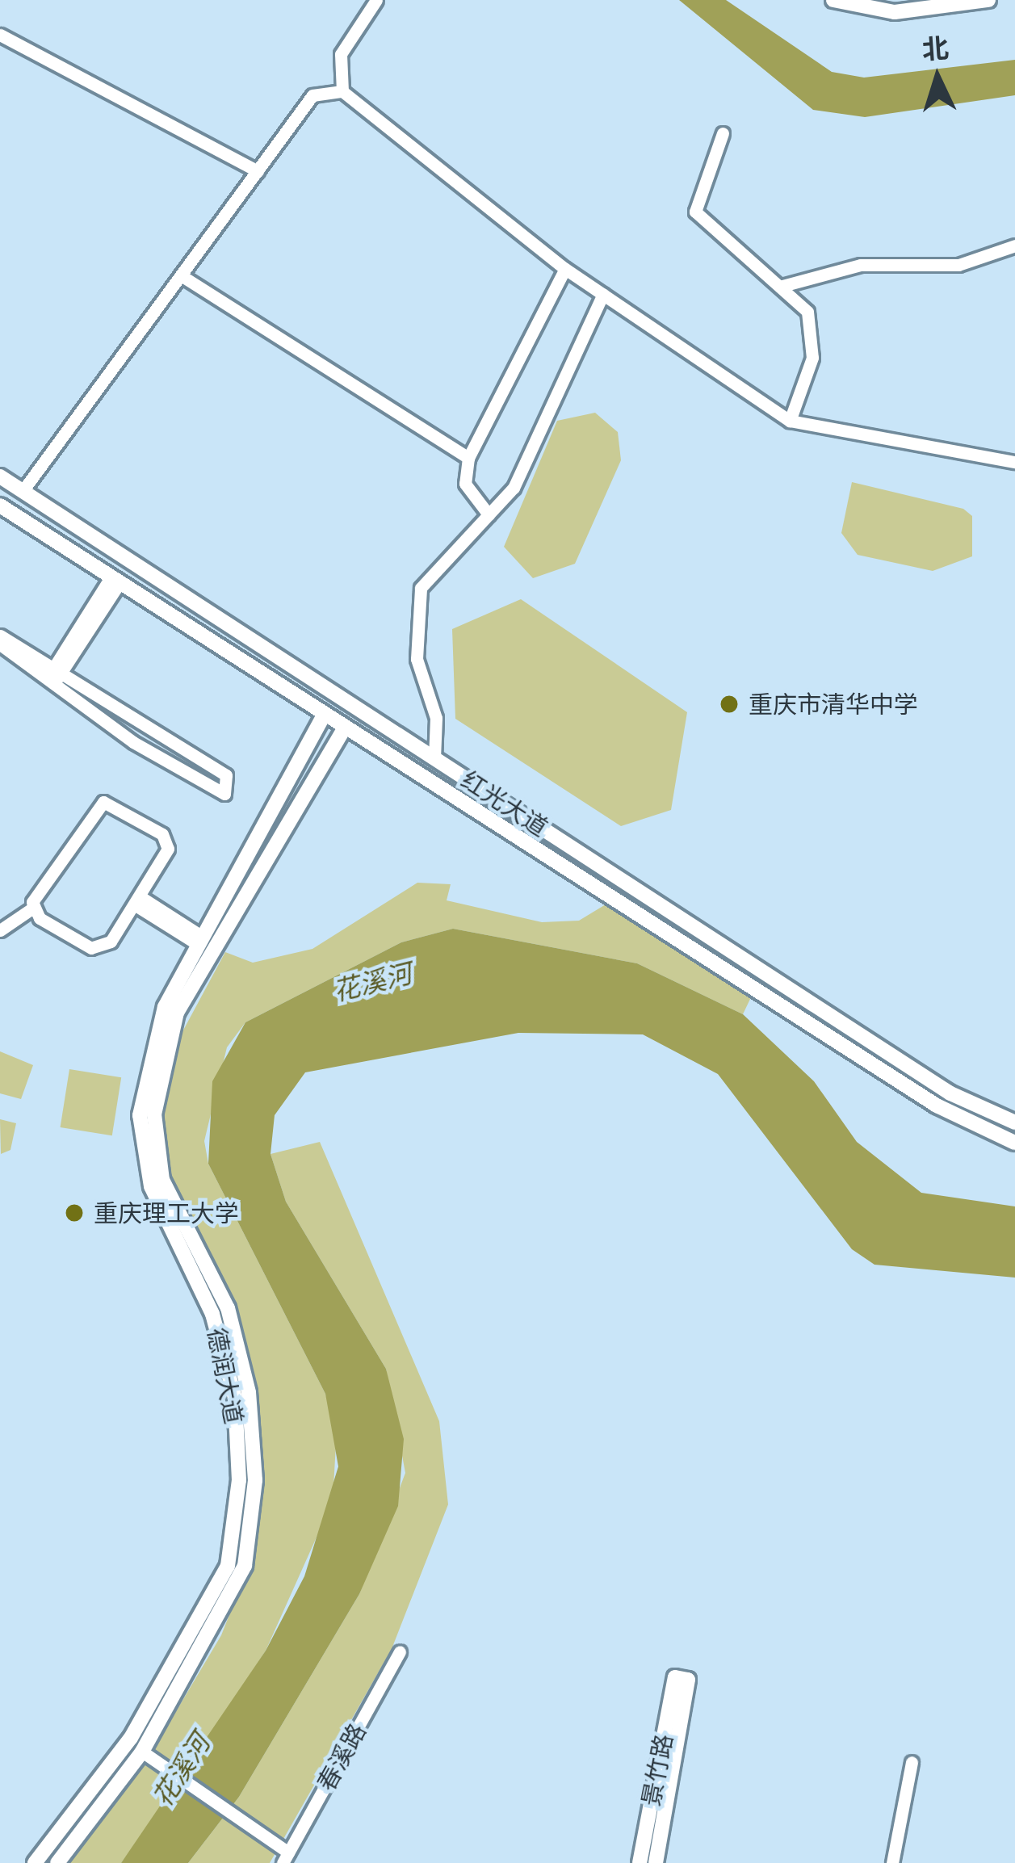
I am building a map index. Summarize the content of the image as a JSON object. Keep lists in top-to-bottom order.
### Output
{
  "streets": {
    "main road": ["红光大道", "德润大道", "景竹路"],
    "street": ["春溪路"]
  },
  "crossings": [
    ["红光大道", "德润大道"]
  ],
  "water": ["花溪河"],
  "places": ["重庆市清华中学", "重庆理工大学"],
  "north": "top"
}
